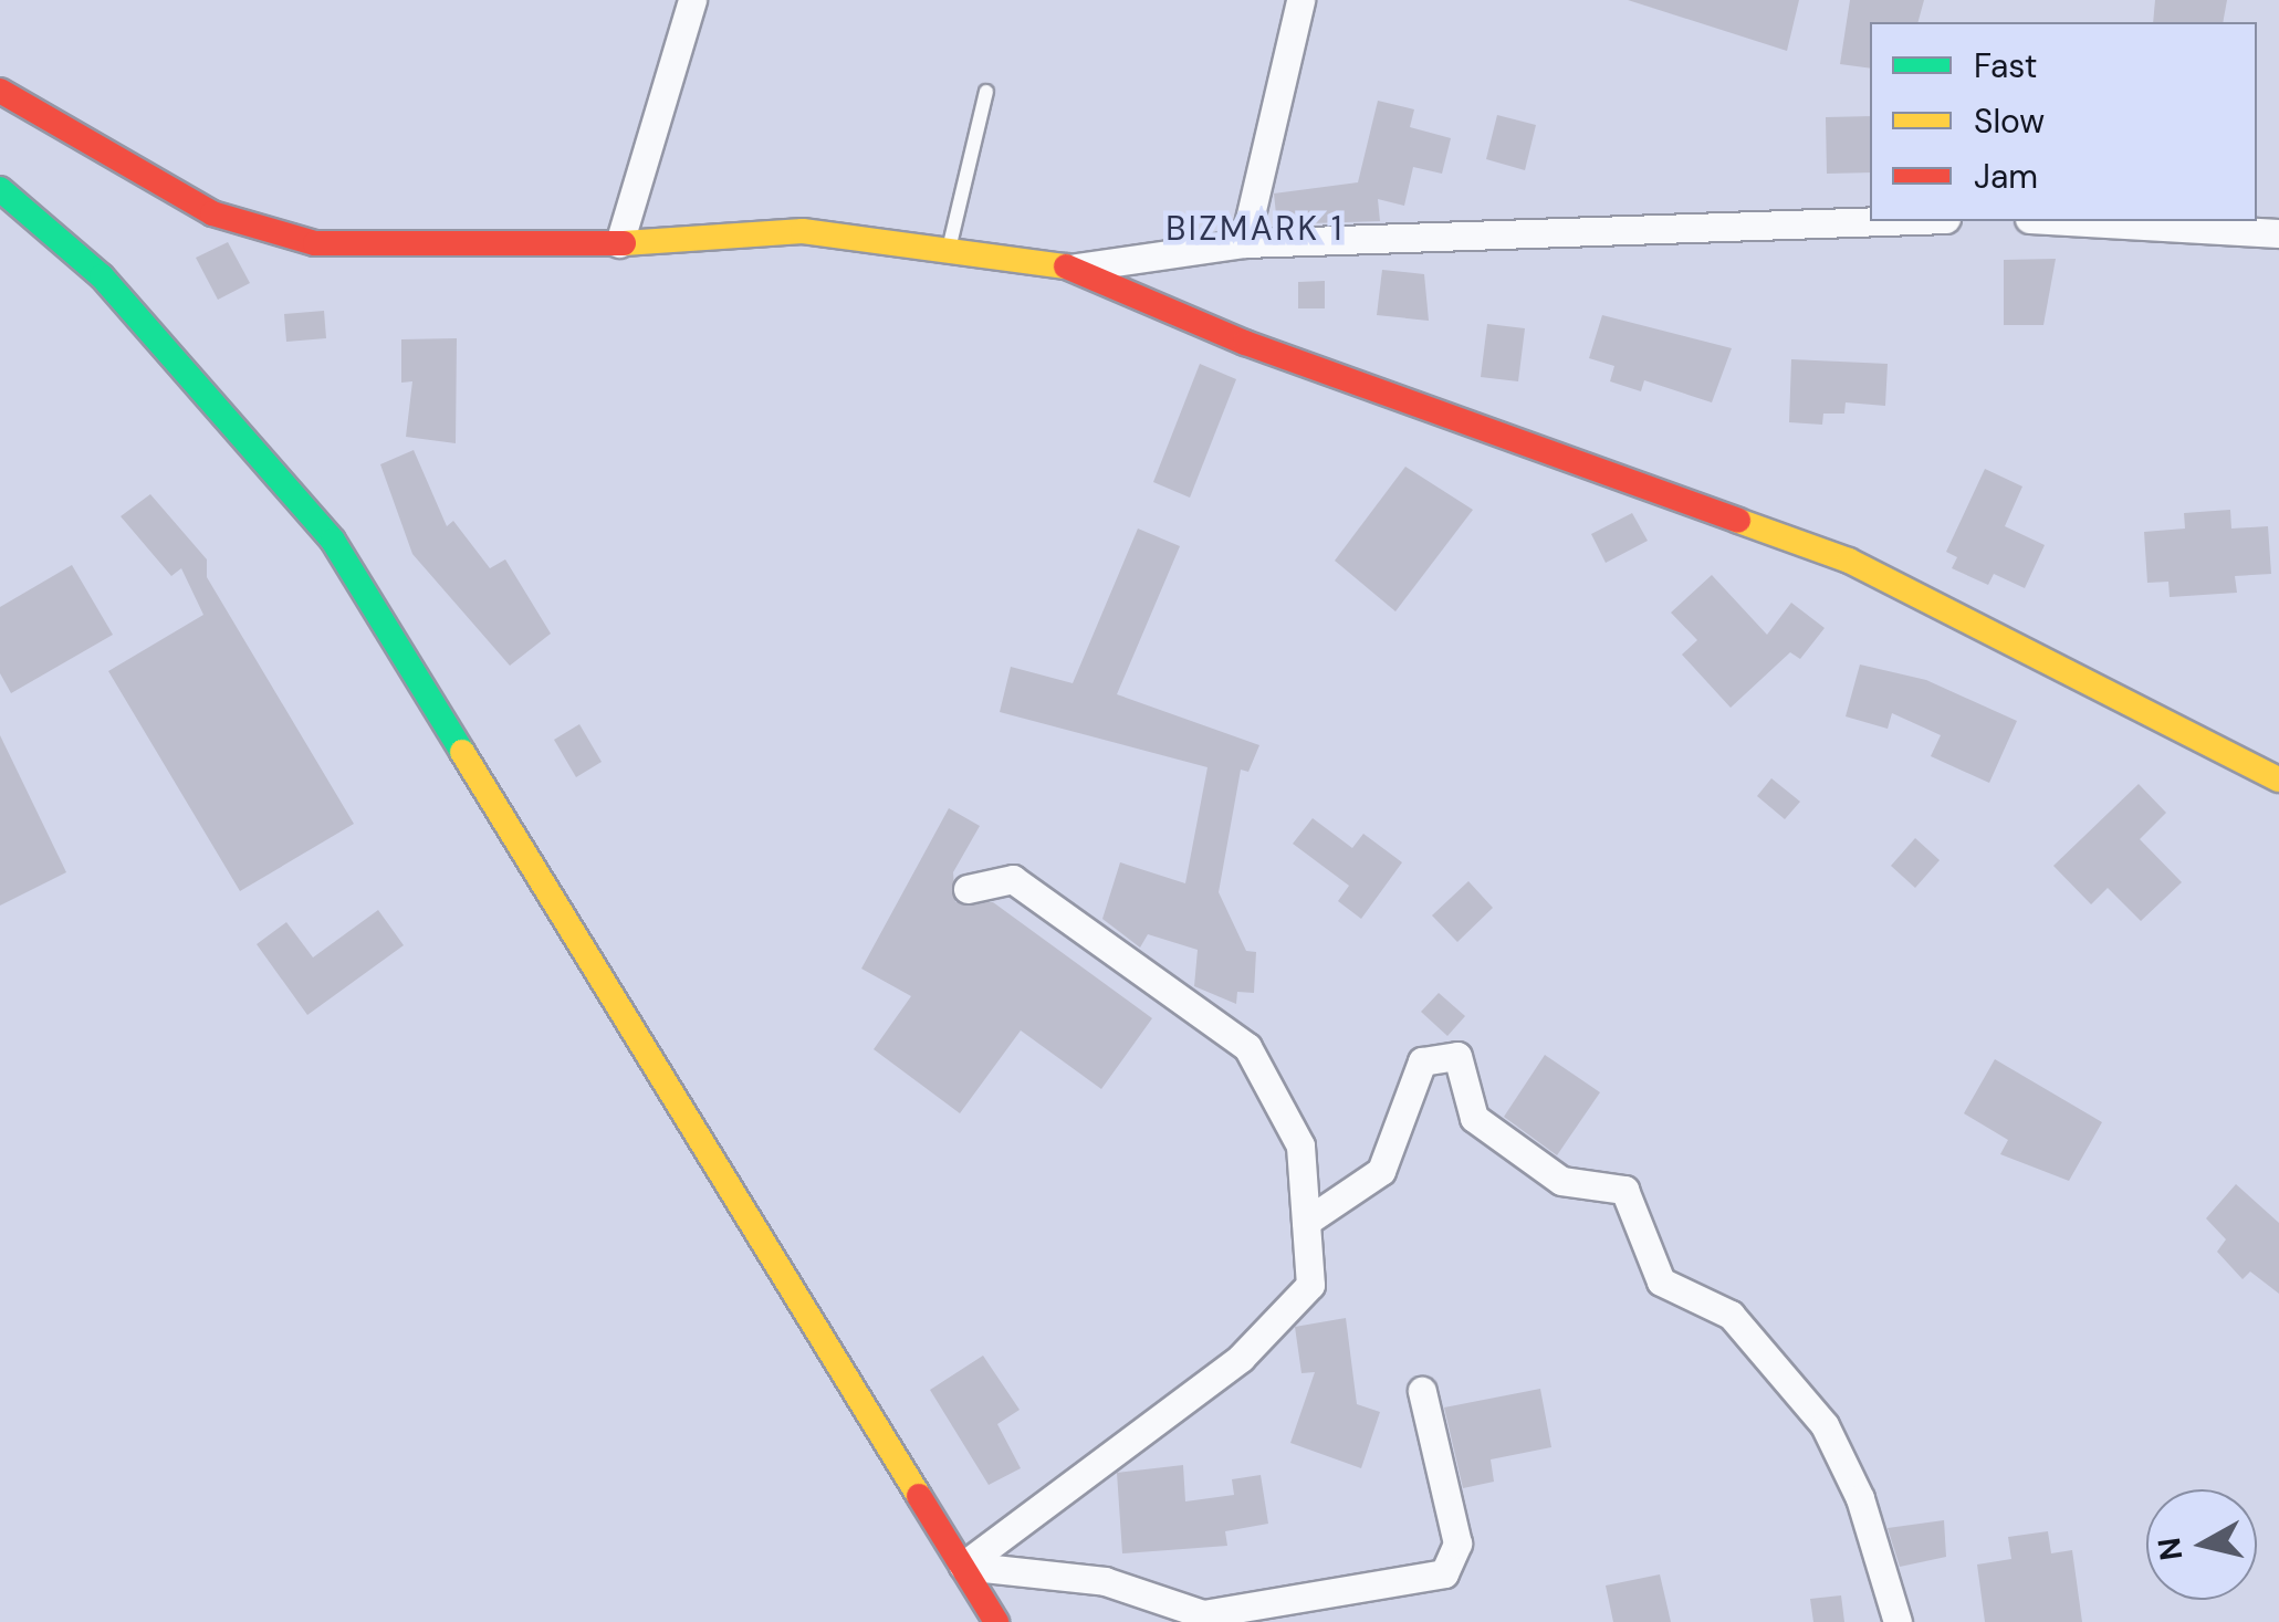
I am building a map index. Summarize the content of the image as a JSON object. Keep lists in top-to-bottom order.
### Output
{
  "districts": ["BIZMARK 1"],
  "legend": ["Fast", "Slow", "Jam"],
  "north": "left"
}
